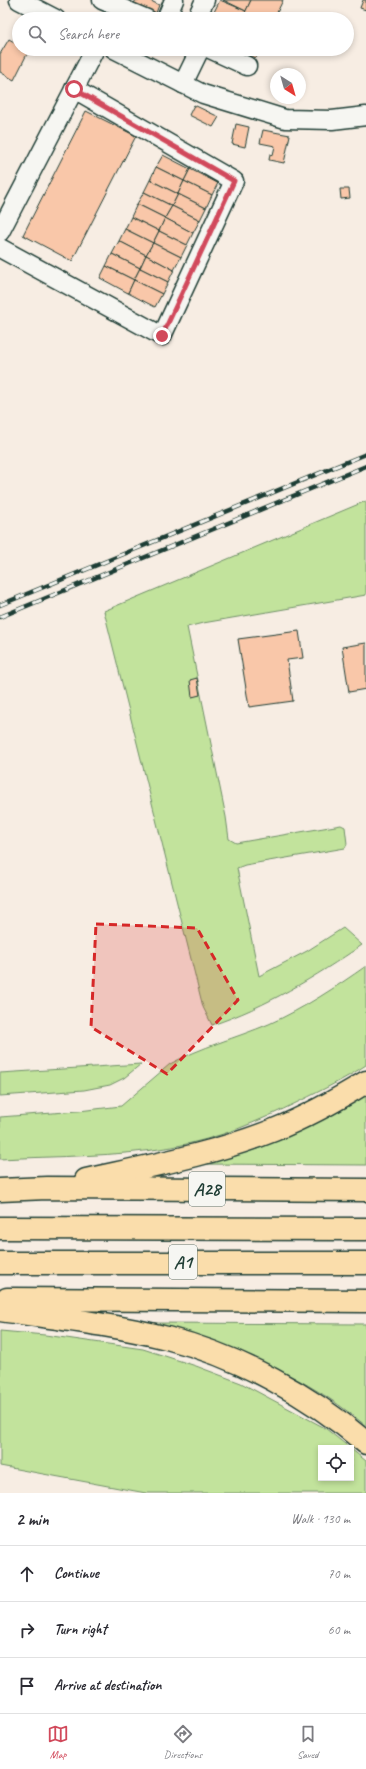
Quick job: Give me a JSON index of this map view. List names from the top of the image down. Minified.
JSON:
{"streets":{"highway":["A28","A1"]},"north":"bottom right","page":{"search":"Search here","heading":["2 min","Walk · 130 m"],"list":[["Continue","70 m"],["Turn right","60 m"],"Arrive at destination"],"nav":["Map","Directions","Saved"]}}
